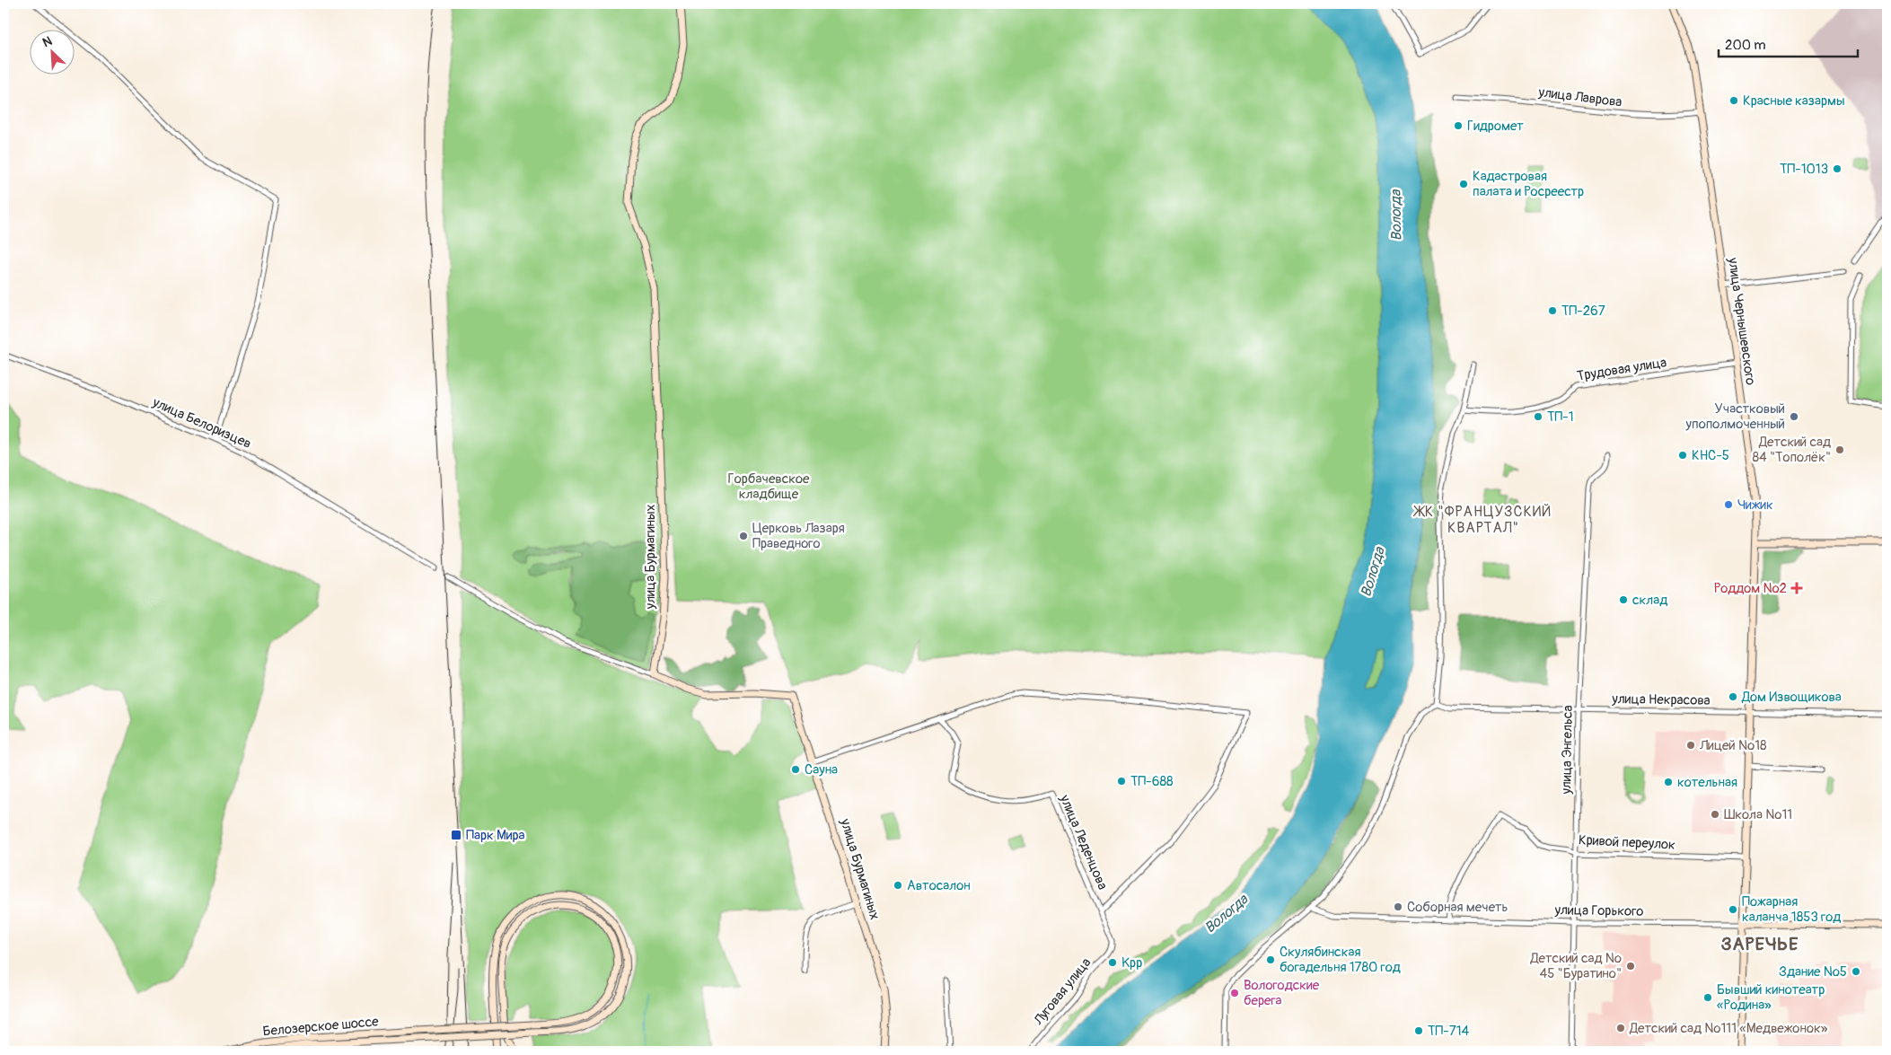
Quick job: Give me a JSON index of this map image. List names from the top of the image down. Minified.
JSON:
{"streets":{"main road":["улица Чернышевского","улица Бурмагиных","улица Горького","Белозерское шоссе"],"street":["улица Лаврова","Трудовая улица","улица Белоризцев","улица Некрасова","улица Энгельса","улица Леденцова","Кривой переулок","Луговая улица"]},"crossings":[["улица Лаврова","улица Чернышевского"],["улица Чернышевского","Трудовая улица"],["улица Чернышевского","улица Некрасова"],["улица Чернышевского","Кривой переулок"],["улица Чернышевского","улица Горького"],["улица Некрасова","улица Энгельса"],["улица Энгельса","Кривой переулок"],["улица Энгельса","улица Горького"],["улица Леденцова","Луговая улица"],["Кривой переулок","улица Горького"]],"districts":["ЖК \"ФРАНЦУЗСКИЙ КВАРТАЛ\"","ЗАРЕЧЬЕ"],"water":["Вологда"],"parks":["Горбачевское кладбище"],"places":{"other":["Красные казармы","Гидромет","ТП-1013","Кадастровая палата и Росреестр","ТП-267","ТП-1","Участковый упополмоченный","Детский сад 84 \"Тополёк\"","КНС-5","Чижик","Церковь Лазаря Праведного","склад","Дом Извощикова","Лицей №18","Сауна","ТП-688","котельная","Школа №11","Автосалон","Соборная мечеть","Пожарная каланча 1853 год","Скулябинская богадельня 1780 год","Kpp","Детский сад № 45 \"Буратино\"","Здание №5","Вологодские берега","Бывший кинотеатр «Родина»","Детский сад №111 «Медвежонок»","ТП-714"],"health":["Роддом №2"],"transit":["Парк Мира"]},"scale_bar":"200 m","north":"top left"}
